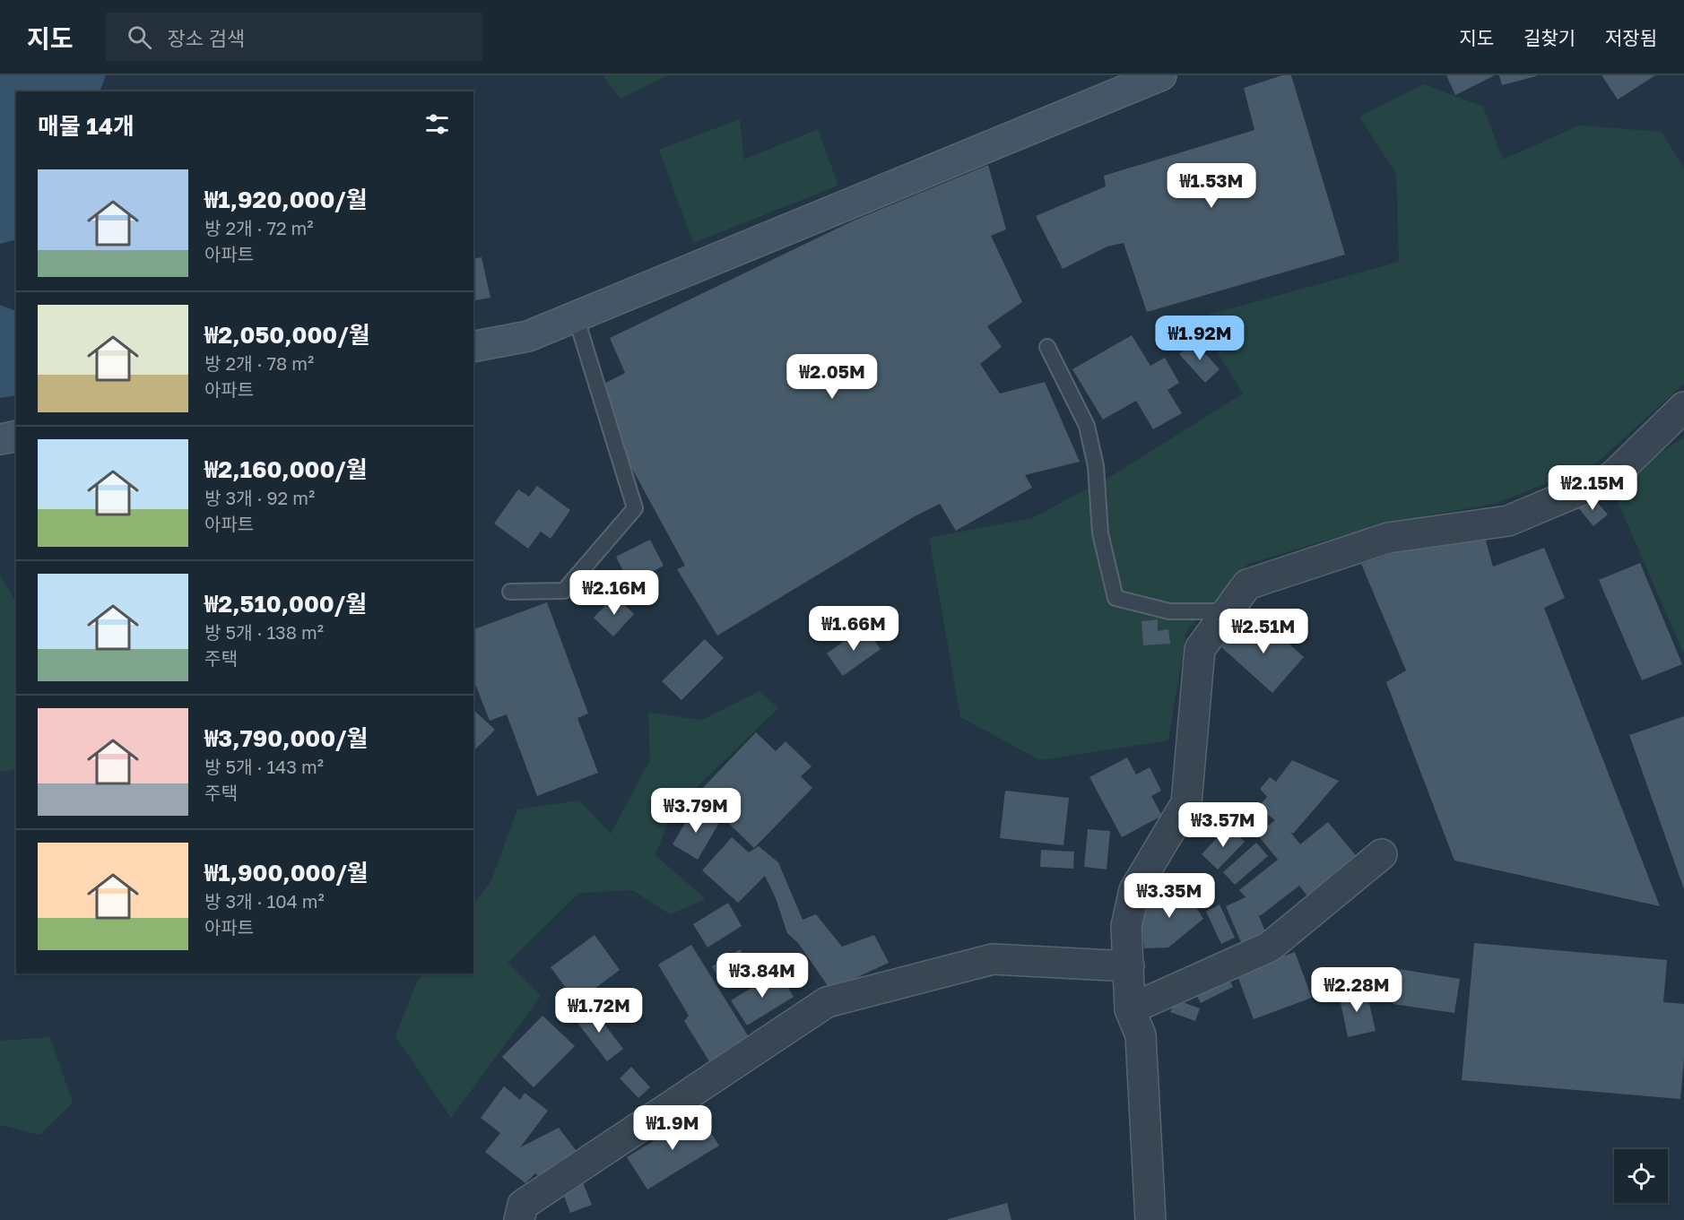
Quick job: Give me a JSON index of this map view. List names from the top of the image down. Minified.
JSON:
{"page":{"header":"지도","search":"장소 검색","nav":["지도","길찾기","저장됨"],"heading":"매물 14개","list":[{"name":"₩1,920,000/월","note":"방 2개 · 72 m² · 아파트"},{"name":"₩2,050,000/월","note":"방 2개 · 78 m² · 아파트"},{"name":"₩2,160,000/월","note":"방 3개 · 92 m² · 아파트"},{"name":"₩2,510,000/월","note":"방 5개 · 138 m² · 주택"},{"name":"₩3,790,000/월","note":"방 5개 · 143 m² · 주택"},{"name":"₩1,900,000/월","note":"방 3개 · 104 m² · 아파트"}],"price":["₩1.53M","₩1.92M","₩2.05M","₩2.15M","₩2.16M","₩1.66M","₩2.51M","₩3.79M","₩3.57M","₩3.35M","₩3.84M","₩2.28M","₩1.72M","₩1.9M"]}}
